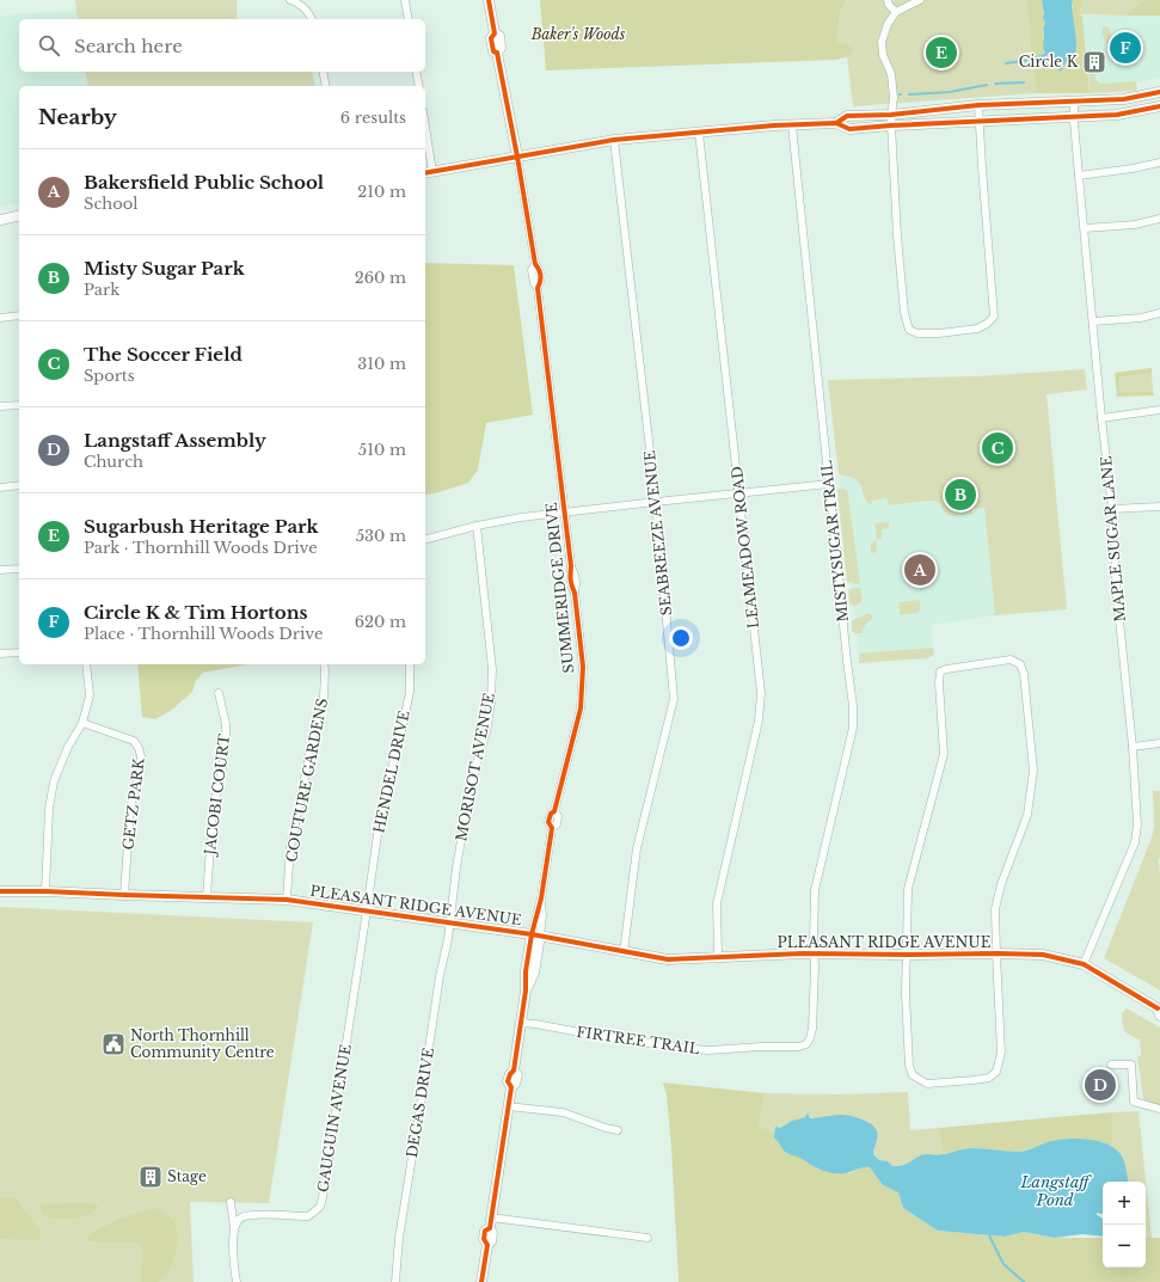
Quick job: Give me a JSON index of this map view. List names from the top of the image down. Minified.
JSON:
{"streets":{"street":["SEABREEZE AVENUE","MAPLE SUGAR LANE","MISTYSUGAR TRAIL","LEAMEADOW ROAD","SUMMERIDGE DRIVE","MORISOT AVENUE","HENDEL DRIVE","COUTURE GARDENS","JACOBI COURT","GETZ PARK","PLEASANT RIDGE AVENUE","FIRTREE TRAIL","DEGAS DRIVE","GAUGUIN AVENUE"]},"crossings":[["SEABREEZE AVENUE","PLEASANT RIDGE AVENUE"],["MAPLE SUGAR LANE","PLEASANT RIDGE AVENUE"],["MISTYSUGAR TRAIL","PLEASANT RIDGE AVENUE"],["MISTYSUGAR TRAIL","FIRTREE TRAIL"],["LEAMEADOW ROAD","PLEASANT RIDGE AVENUE"],["SUMMERIDGE DRIVE","PLEASANT RIDGE AVENUE"],["SUMMERIDGE DRIVE","FIRTREE TRAIL"],["MORISOT AVENUE","PLEASANT RIDGE AVENUE"],["MORISOT AVENUE","DEGAS DRIVE"],["HENDEL DRIVE","PLEASANT RIDGE AVENUE"],["HENDEL DRIVE","GAUGUIN AVENUE"],["COUTURE GARDENS","PLEASANT RIDGE AVENUE"],["JACOBI COURT","PLEASANT RIDGE AVENUE"],["GETZ PARK","PLEASANT RIDGE AVENUE"],["PLEASANT RIDGE AVENUE","FIRTREE TRAIL"],["PLEASANT RIDGE AVENUE","DEGAS DRIVE"],["PLEASANT RIDGE AVENUE","GAUGUIN AVENUE"]],"water":["Langstaff Pond"],"parks":["Baker's Woods"],"places":{"building":["Circle K","Stage"],"public building":["North Thornhill Community Centre"]},"page":{"search":"Search here","pins":["F","E","C","B","A","D"],"heading":["Nearby","6 results"],"list":[{"mark":"A","name":"Bakersfield Public School","note":"School","value":"210 m"},{"mark":"B","name":"Misty Sugar Park","note":"Park","value":"260 m"},{"mark":"C","name":"The Soccer Field","note":"Sports","value":"310 m"},{"mark":"D","name":"Langstaff Assembly","note":"Church","value":"510 m"},{"mark":"E","name":"Sugarbush Heritage Park","note":"Park · Thornhill Woods Drive","value":"530 m"},{"mark":"F","name":"Circle K & Tim Hortons","note":"Place · Thornhill Woods Drive","value":"620 m"}],"map_buttons":["+","−"]}}
